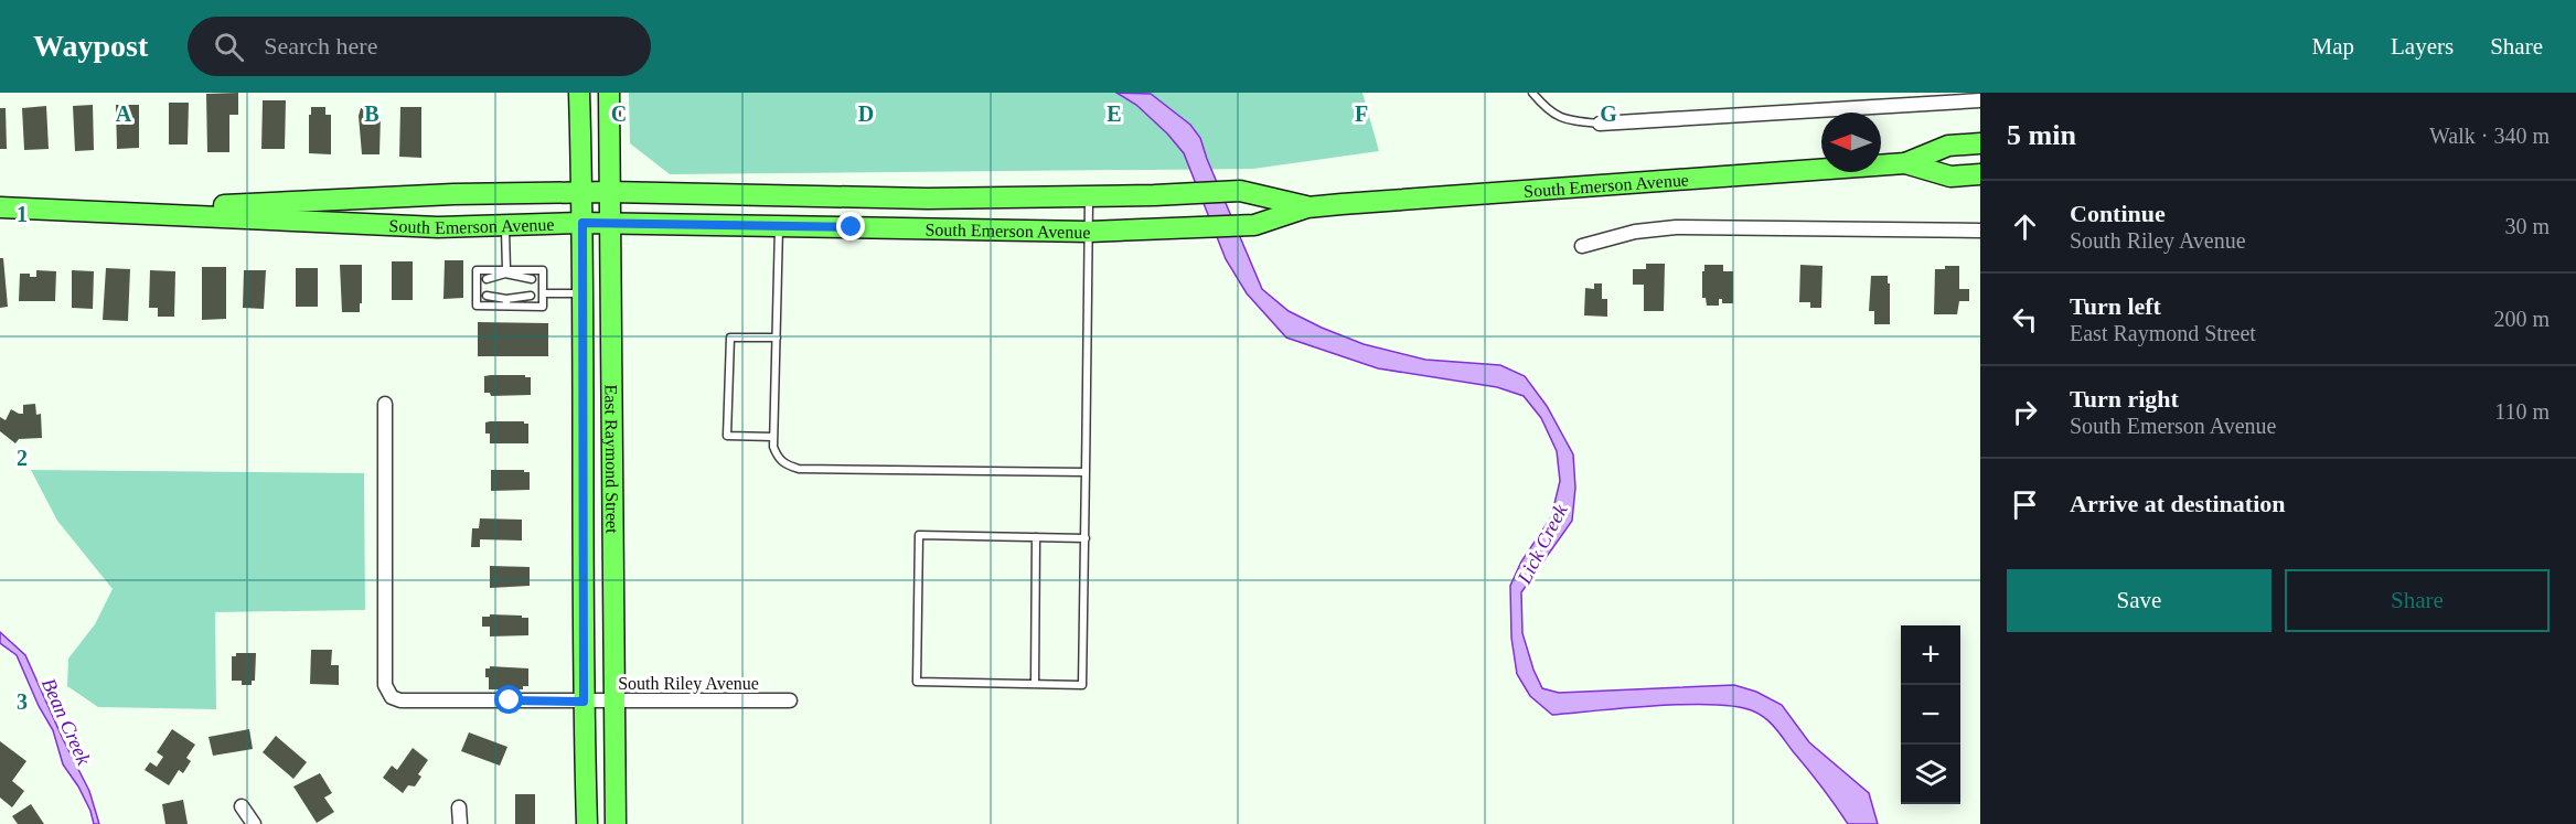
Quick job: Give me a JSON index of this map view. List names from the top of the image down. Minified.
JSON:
{"streets":{"main road":["South Emerson Avenue","East Raymond Street"],"street":["South Riley Avenue"]},"crossings":[["South Emerson Avenue","East Raymond Street"],["East Raymond Street","South Riley Avenue"]],"water":["Lick Creek","Bean Creek"],"north":"left","page":{"header":"Waypost","search":"Search here","nav":["Map","Layers","Share"],"heading":["5 min","Walk · 340 m"],"list":[["Continue","South Riley Avenue","30 m"],["Turn left","East Raymond Street","200 m"],["Turn right","South Emerson Avenue","110 m"],"Arrive at destination"],"buttons":["Save","Share"],"map_buttons":["+","−"]},"grid":{"columns":["A","B","C","D","E","F","G"],"rows":["1","2","3"]}}
